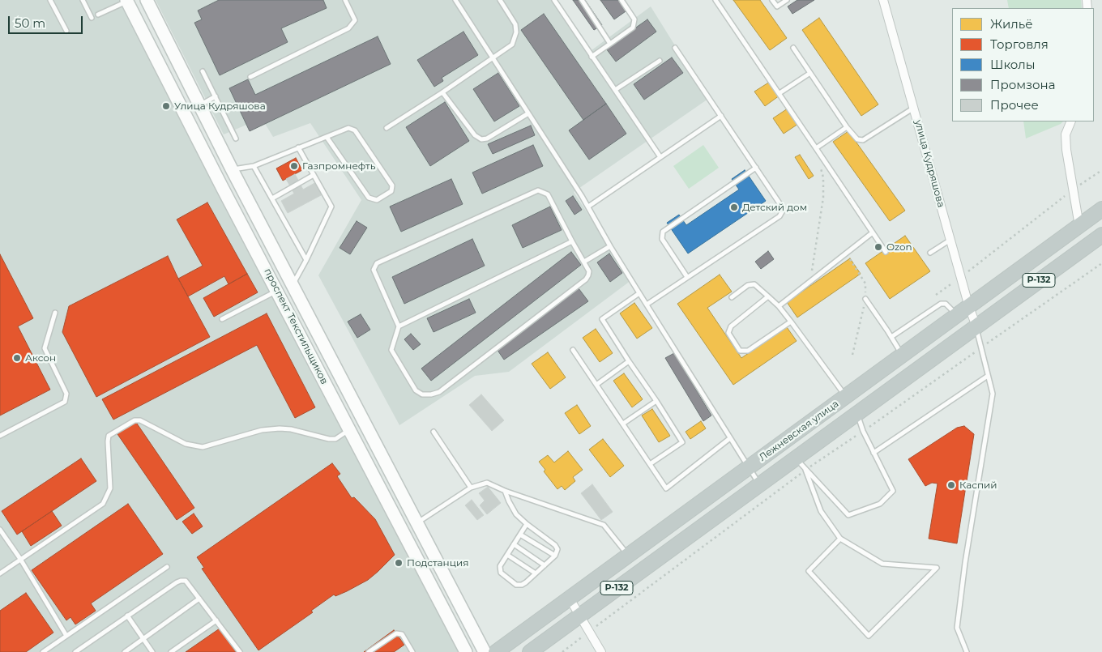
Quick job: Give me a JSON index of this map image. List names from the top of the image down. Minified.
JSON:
{"streets":{"highway":["Р-132","Лежневская улица"],"main road":["проспект Текстильщиков"],"street":["улица Кудряшова"]},"crossings":[["улица Кудряшова","Лежневская улица"]],"places":["Улица Кудряшова","Газпромнефть","Детский дом","Ozon","Аксон","Каспий","Подстанция"],"legend":["Жильё","Торговля","Школы","Промзона","Прочее"],"scale_bar":"50 m"}
